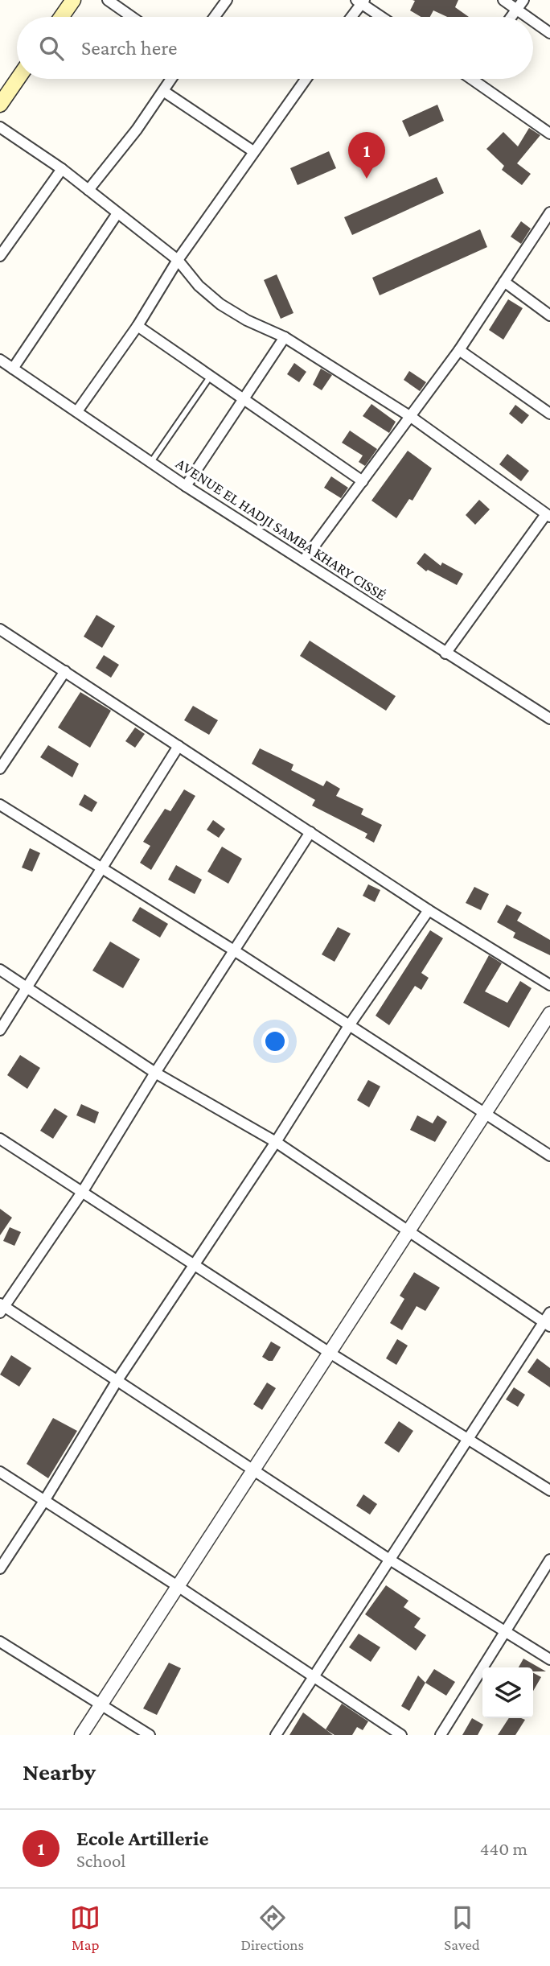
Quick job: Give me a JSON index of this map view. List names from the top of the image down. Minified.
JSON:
{"streets":{"street":["AVENUE EL HADJI SAMBA KHARY CISSÉ"]},"page":{"search":"Search here","pins":"1","heading":"Nearby","list":[{"mark":"1","name":"Ecole Artillerie","note":"School","value":"440 m"}],"nav":["Map","Directions","Saved"]}}
